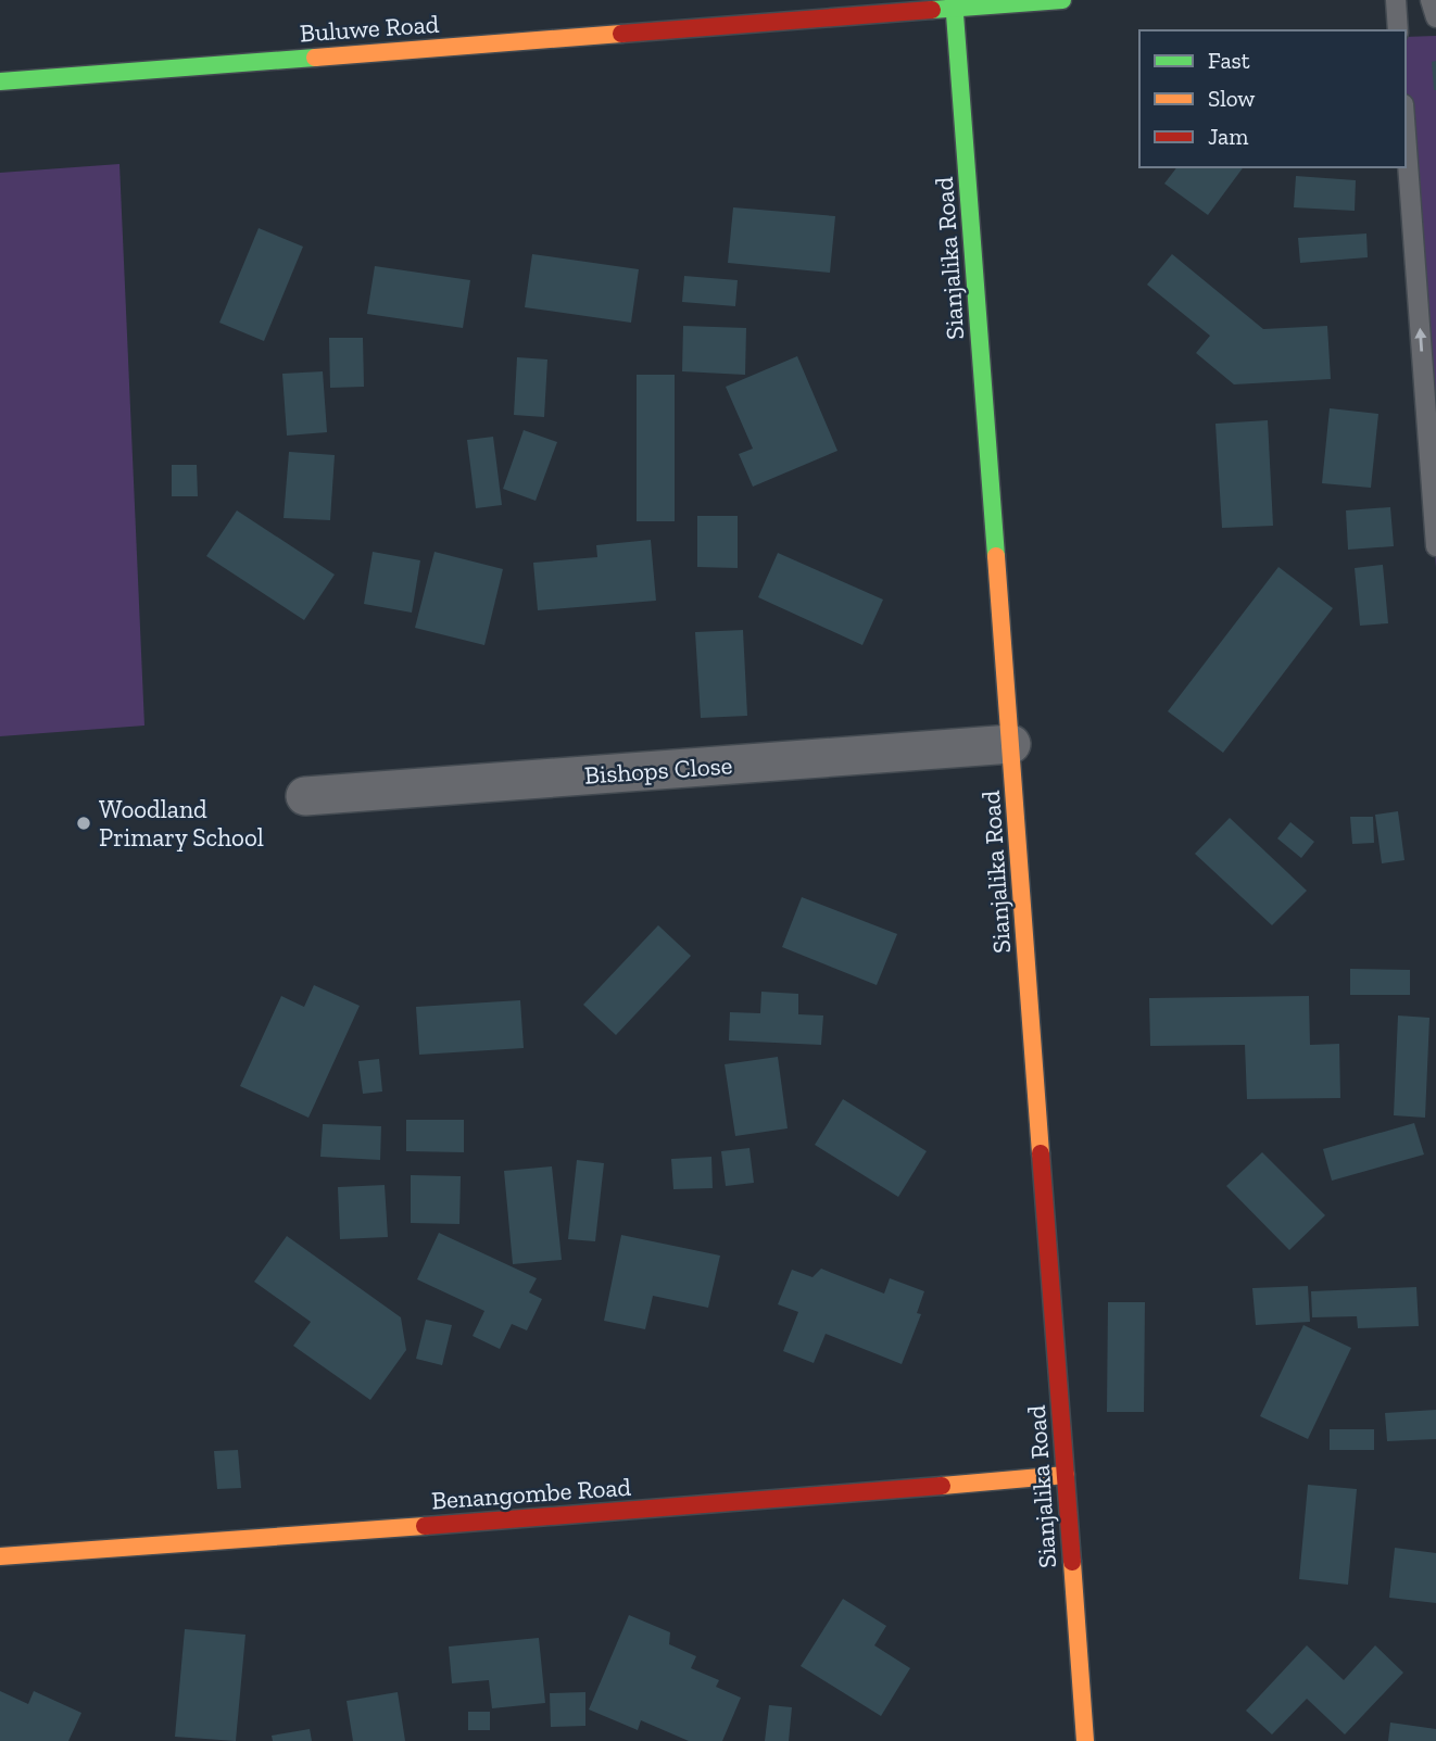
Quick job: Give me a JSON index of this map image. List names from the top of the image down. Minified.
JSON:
{"streets":{"street":["Buluwe Road","Sianjalika Road","Bishops Close","Benangombe Road"]},"crossings":[["Buluwe Road","Sianjalika Road"],["Sianjalika Road","Bishops Close"],["Sianjalika Road","Benangombe Road"]],"places":["Woodland Primary School"],"legend":["Fast","Slow","Jam"]}
